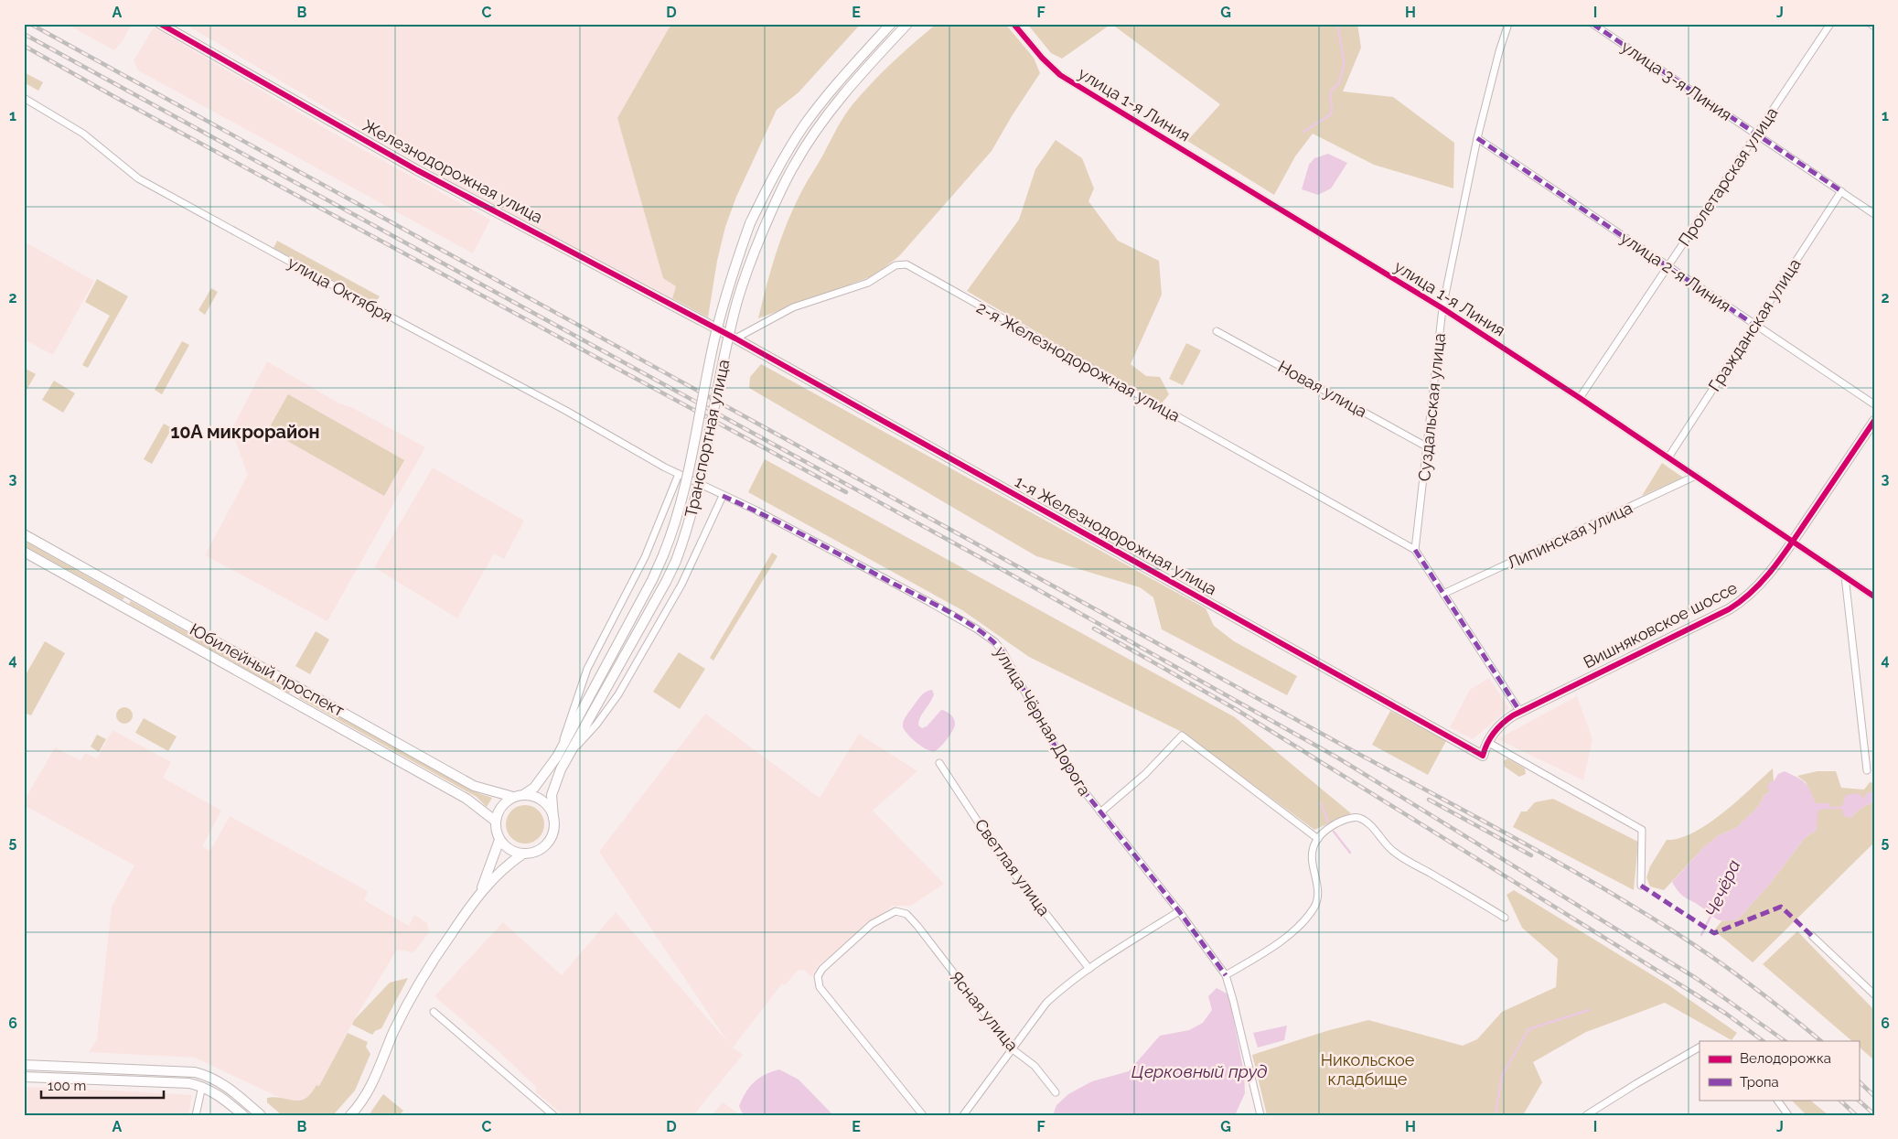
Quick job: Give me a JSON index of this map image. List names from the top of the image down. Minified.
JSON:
{"streets":{"street":["улица 3-я Линия","улица 1-я Линия","Железнодорожная улица","Пролетарская улица","улица 2-я Линия","улица Октября","Гражданская улица","2-я Железнодорожная улица","Новая улица","Суздальская улица","Транспортная улица","1-я Железнодорожная улица","Липинская улица","Вишняковское шоссе","Юбилейный проспект","улица Чёрная Дорога","Светлая улица","Ясная улица"]},"crossings":[["улица 3-я Линия","Пролетарская улица"],["улица 3-я Линия","Гражданская улица"],["улица 1-я Линия","Пролетарская улица"],["улица 1-я Линия","Гражданская улица"],["улица 1-я Линия","Суздальская улица"],["улица 1-я Линия","Липинская улица"],["улица 1-я Линия","Вишняковское шоссе"],["Железнодорожная улица","2-я Железнодорожная улица"],["Железнодорожная улица","1-я Железнодорожная улица"],["Пролетарская улица","улица 2-я Линия"],["улица 2-я Линия","Гражданская улица"],["улица 2-я Линия","Суздальская улица"],["улица Октября","улица Чёрная Дорога"],["2-я Железнодорожная улица","Суздальская улица"],["2-я Железнодорожная улица","1-я Железнодорожная улица"],["Новая улица","Суздальская улица"],["Транспортная улица","Юбилейный проспект"],["1-я Железнодорожная улица","Вишняковское шоссе"]],"districts":["10А микрорайон"],"water":["Чечёра","Церковный пруд"],"parks":["Никольское кладбище"],"legend":["Велодорожка","Тропа"],"scale_bar":"100 m","grid":{"columns":["A","B","C","D","E","F","G","H","I","J"],"rows":["1","2","3","4","5","6"]}}
